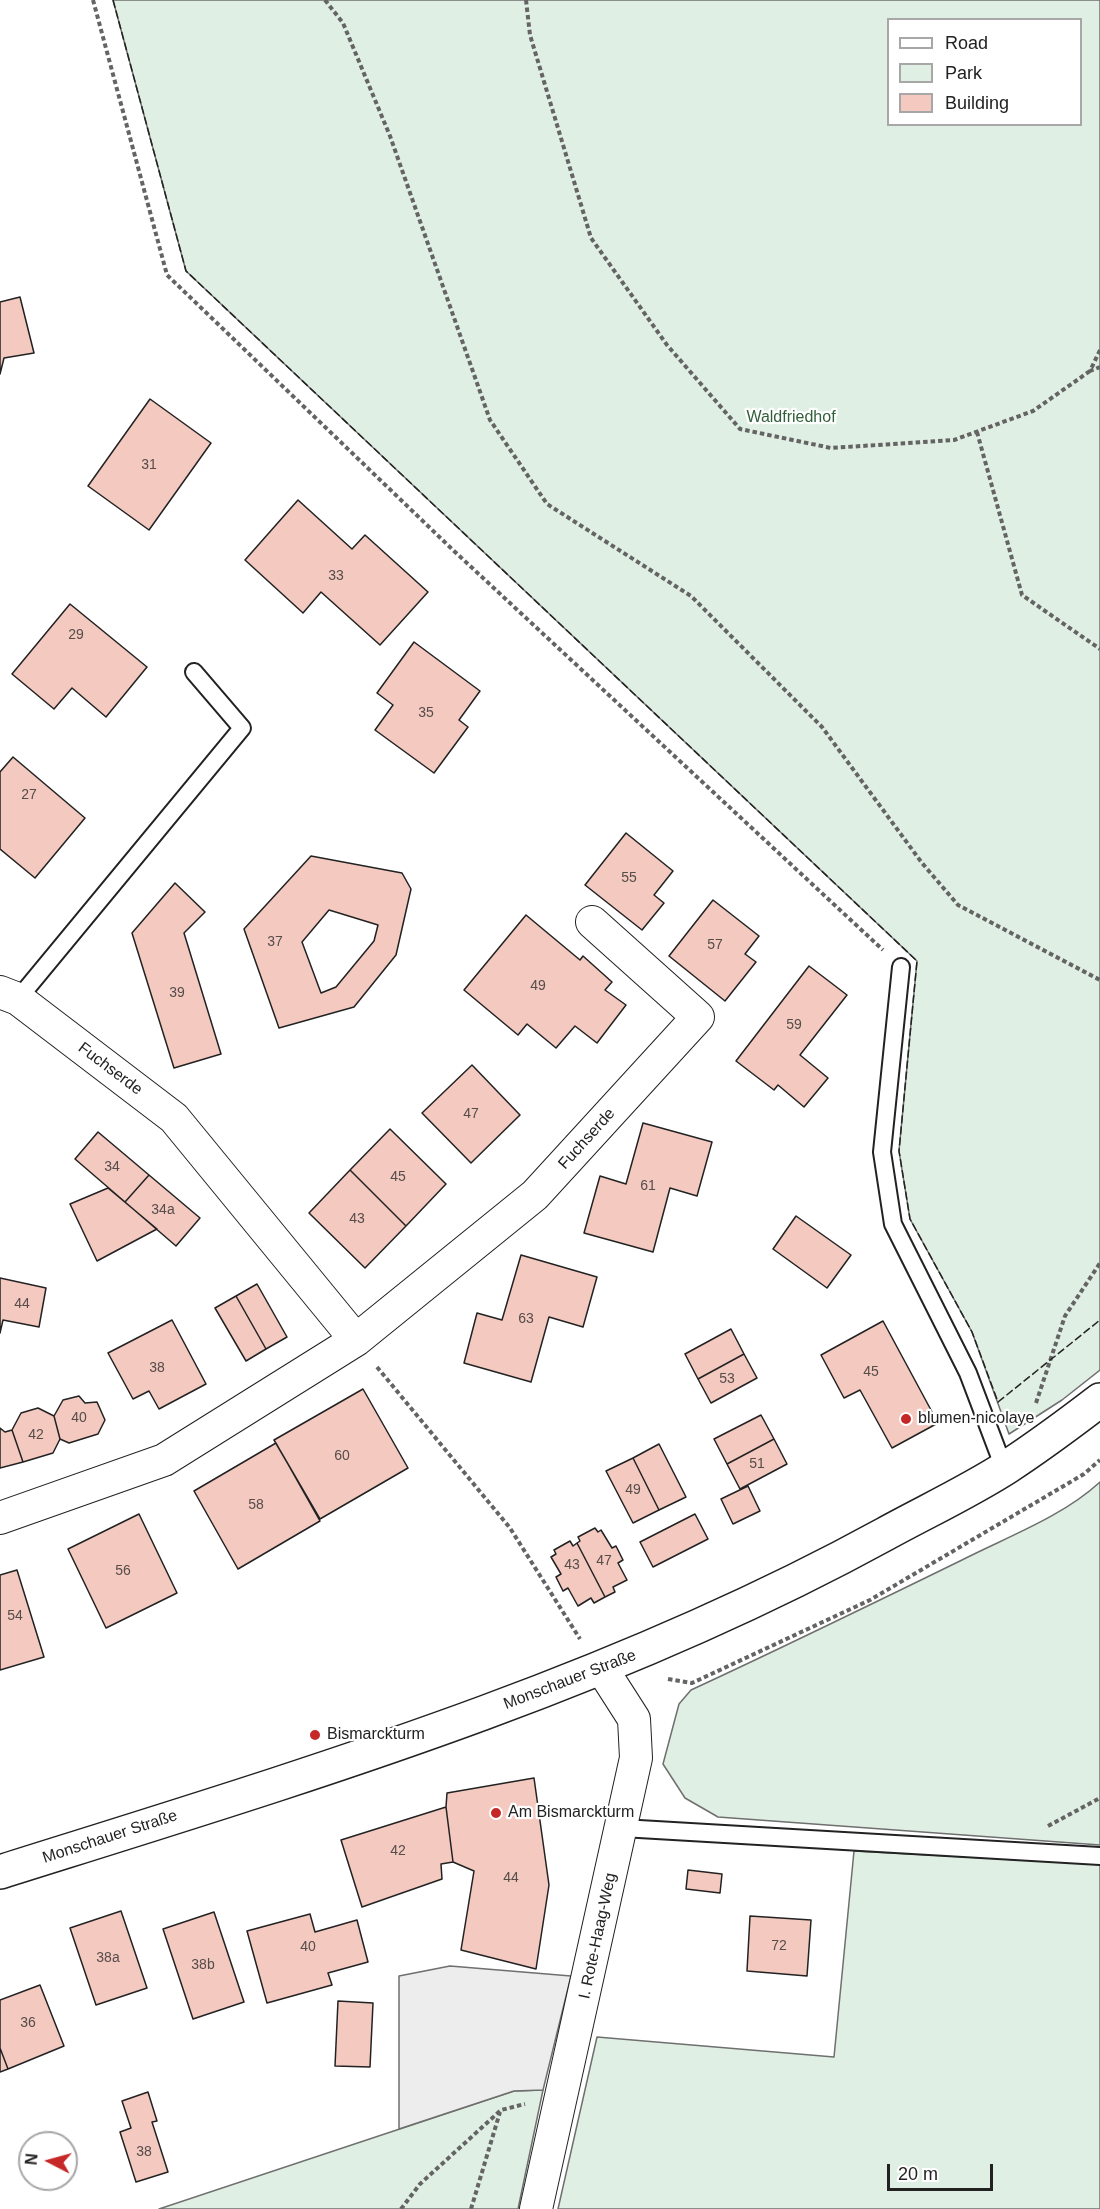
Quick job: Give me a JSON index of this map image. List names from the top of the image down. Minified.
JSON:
{"streets":{"main road":["Monschauer Straße"],"street":["Fuchserde","I. Rote-Haag-Weg"]},"crossings":[["Monschauer Straße","I. Rote-Haag-Weg"]],"parks":["Waldfriedhof"],"places":["blumen-nicolaye","Bismarckturm","Am Bismarckturm"],"house_numbers":["31","33","29","35","27","55","37","57","49","39","59","47","34","45","61","34a","43","44","63","38","45","53","40","42","60","51","49","58","47","43","56","54","42","44","72","40","38a","38b","36","38"],"legend":["Road","Park","Building"],"scale_bar":"20 m","north":"left"}
